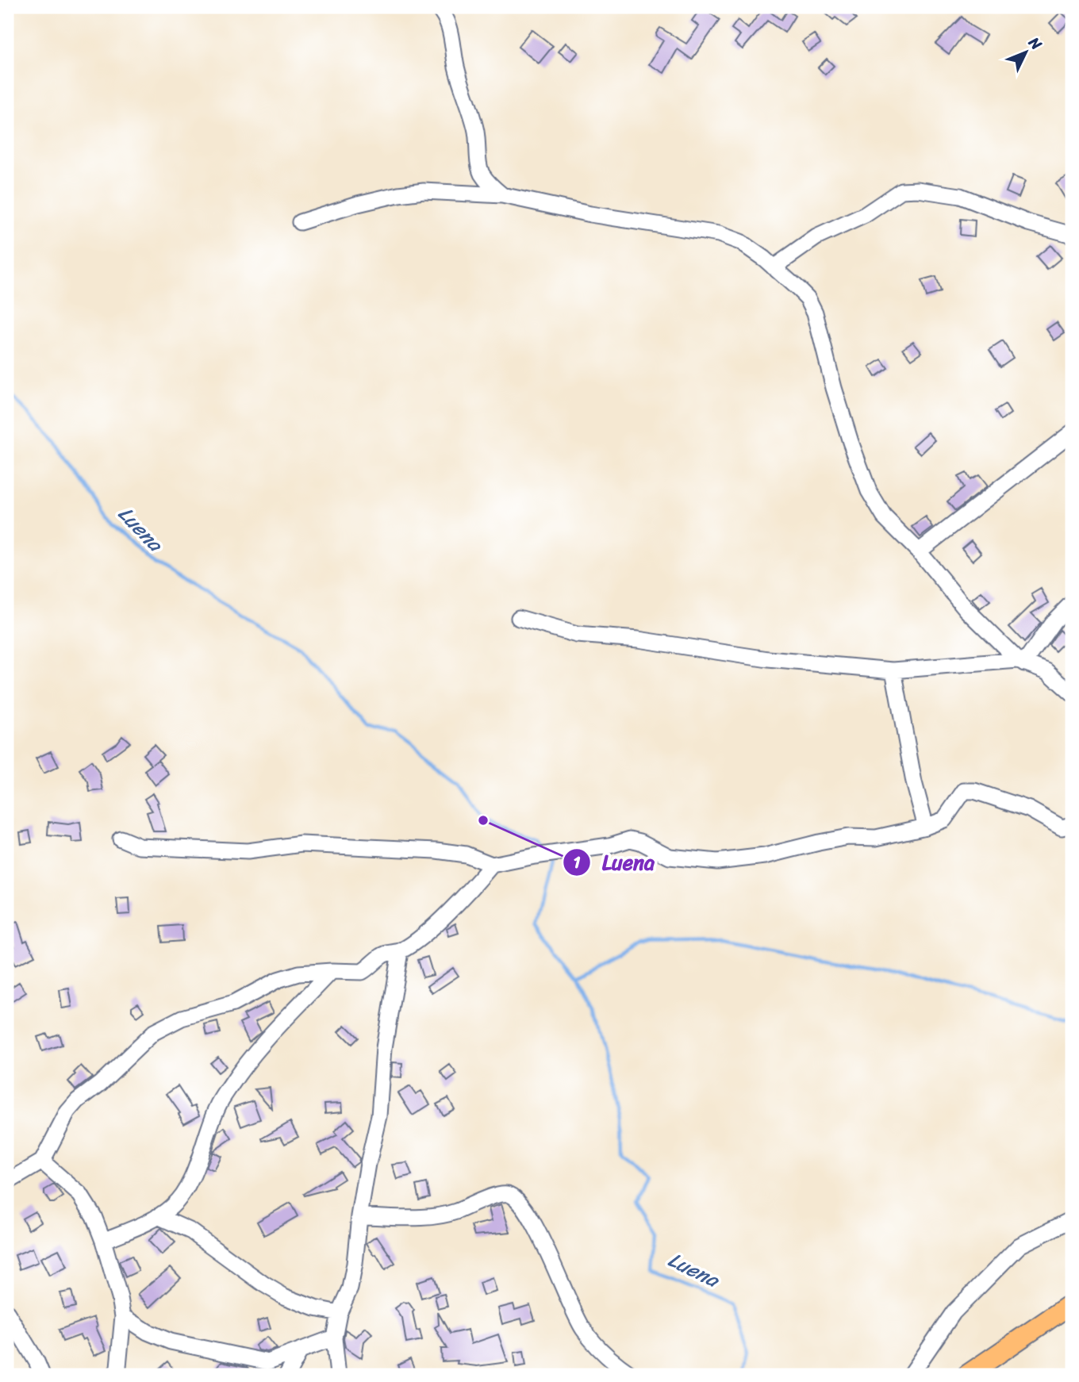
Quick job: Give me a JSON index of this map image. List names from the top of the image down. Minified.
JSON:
{"water":["Luena"],"places":["Luena"],"north":"top right"}
